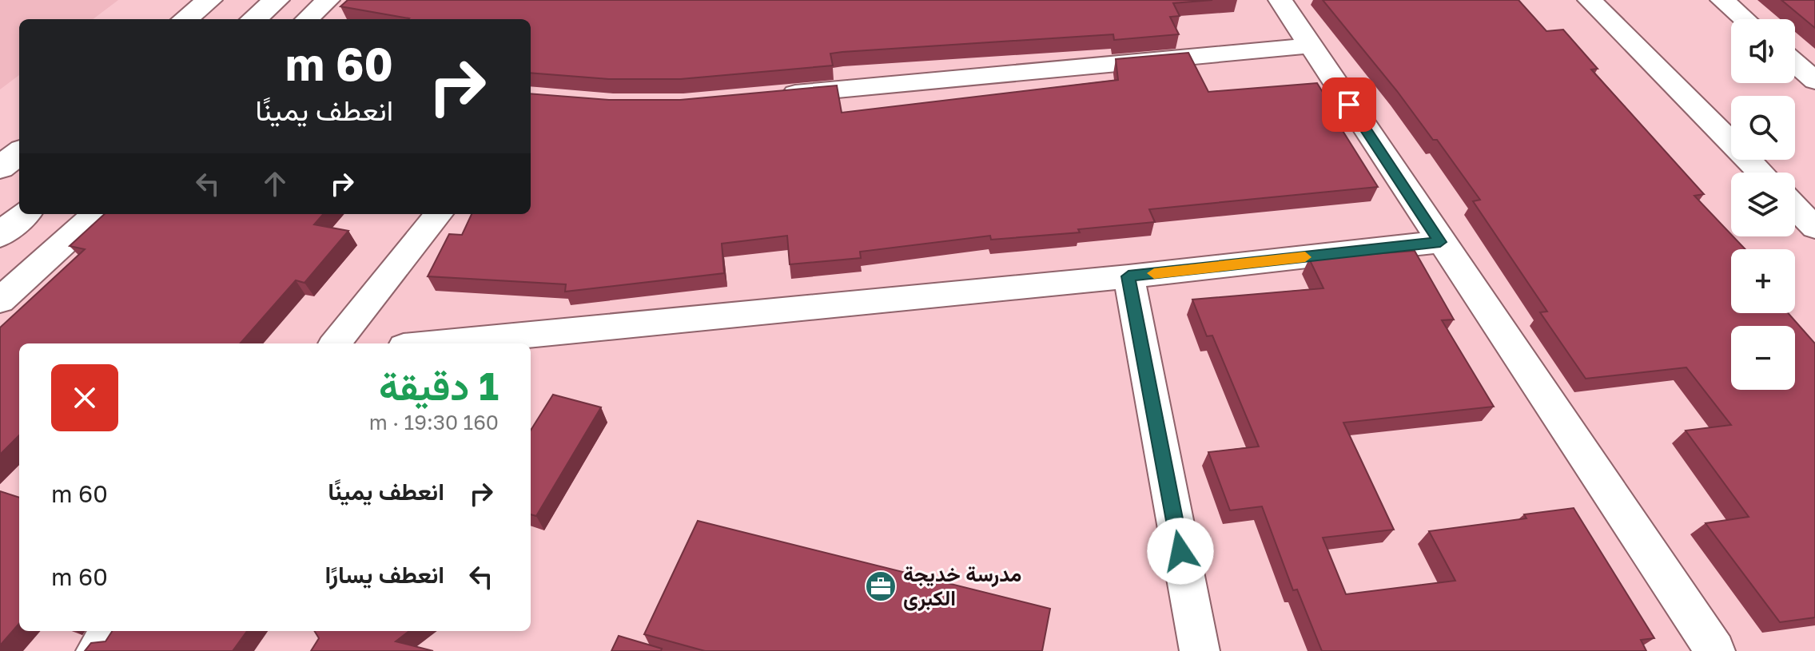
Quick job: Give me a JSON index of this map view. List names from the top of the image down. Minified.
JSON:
{"places":{"office":["مدرسة خديجة الكبرى"]},"page":{"map_buttons":["+","−"],"turn":["60 m","انعطف يمينًا"],"heading":["1 دقيقة","160 m · 19:30"],"list":[{"name":"انعطف يمينًا","value":"60 m"},{"name":"انعطف يسارًا","value":"60 m"}]}}
